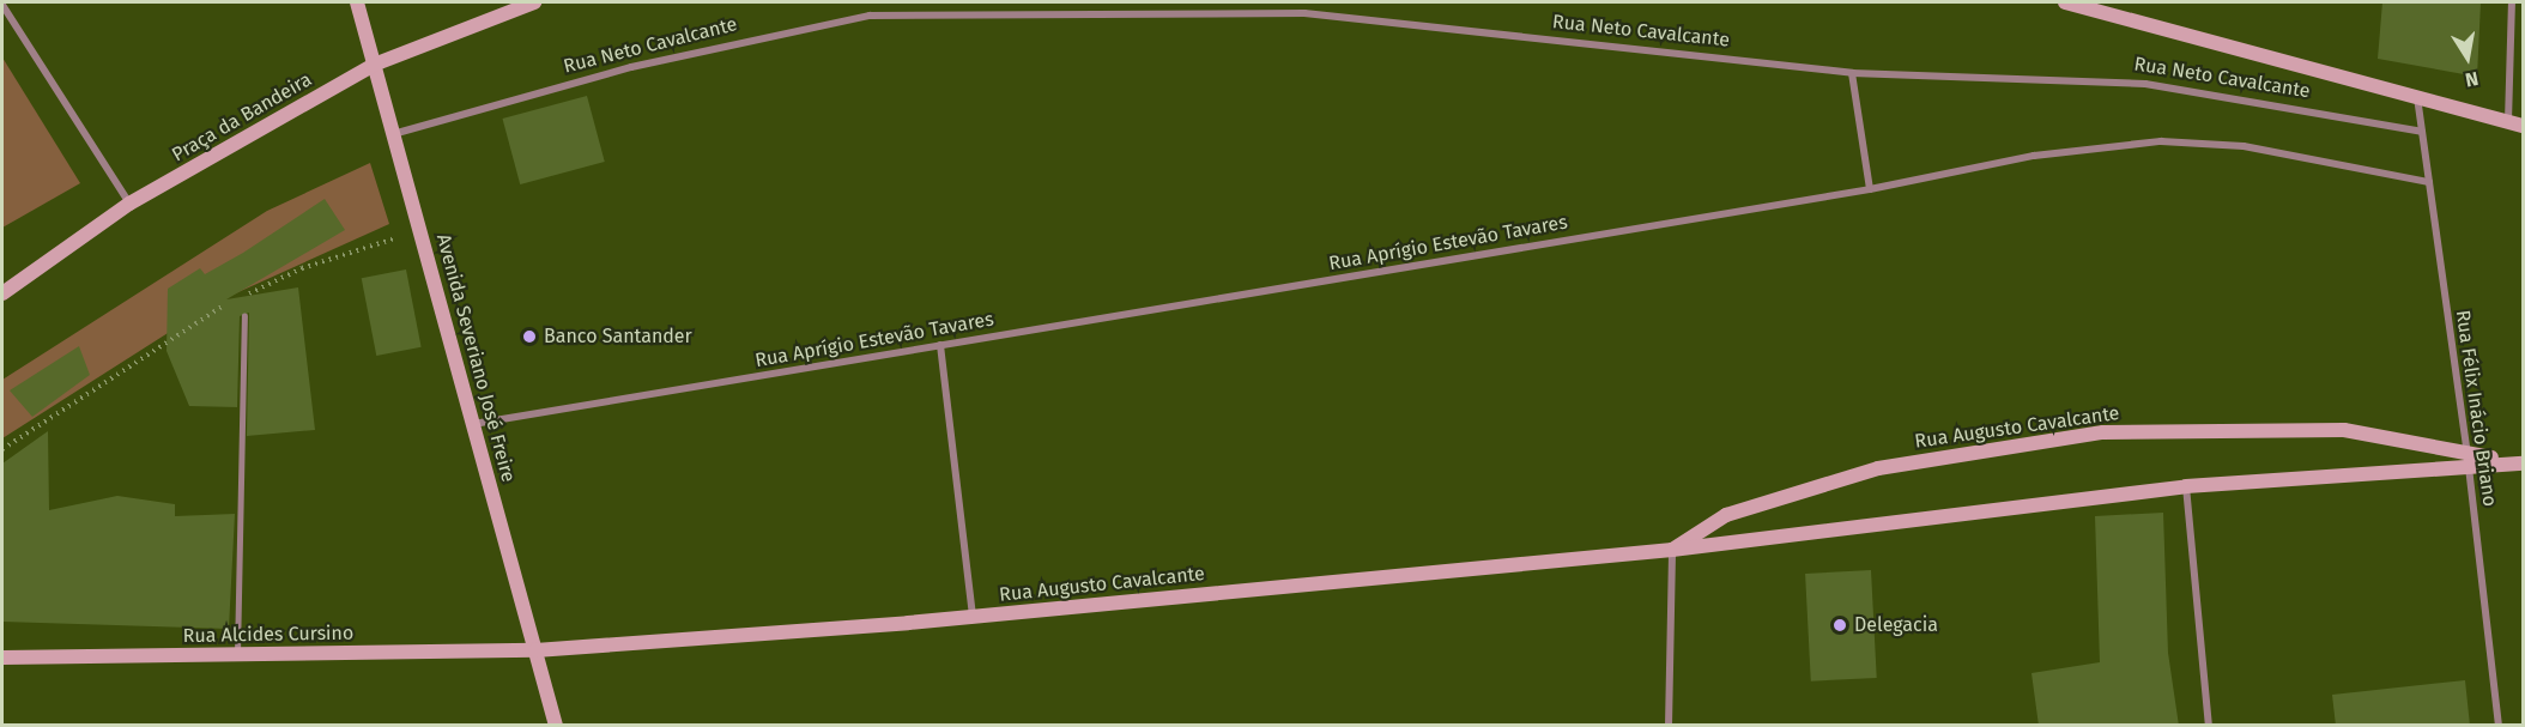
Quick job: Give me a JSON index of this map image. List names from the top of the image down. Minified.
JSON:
{"streets":{"street":["Rua Neto Cavalcante","Praça da Bandeira","Rua Aprígio Estevão Tavares","Avenida Severiano José Freire","Rua Félix Inácio Briano","Rua Augusto Cavalcante","Rua Alcides Cursino"]},"crossings":[["Rua Neto Cavalcante","Avenida Severiano José Freire"],["Rua Neto Cavalcante","Rua Félix Inácio Briano"],["Praça da Bandeira","Avenida Severiano José Freire"],["Rua Aprígio Estevão Tavares","Avenida Severiano José Freire"],["Rua Aprígio Estevão Tavares","Rua Félix Inácio Briano"],["Avenida Severiano José Freire","Rua Augusto Cavalcante"],["Avenida Severiano José Freire","Rua Alcides Cursino"],["Rua Félix Inácio Briano","Rua Augusto Cavalcante"],["Rua Augusto Cavalcante","Rua Alcides Cursino"]],"places":["Banco Santander","Delegacia"],"north":"bottom"}
